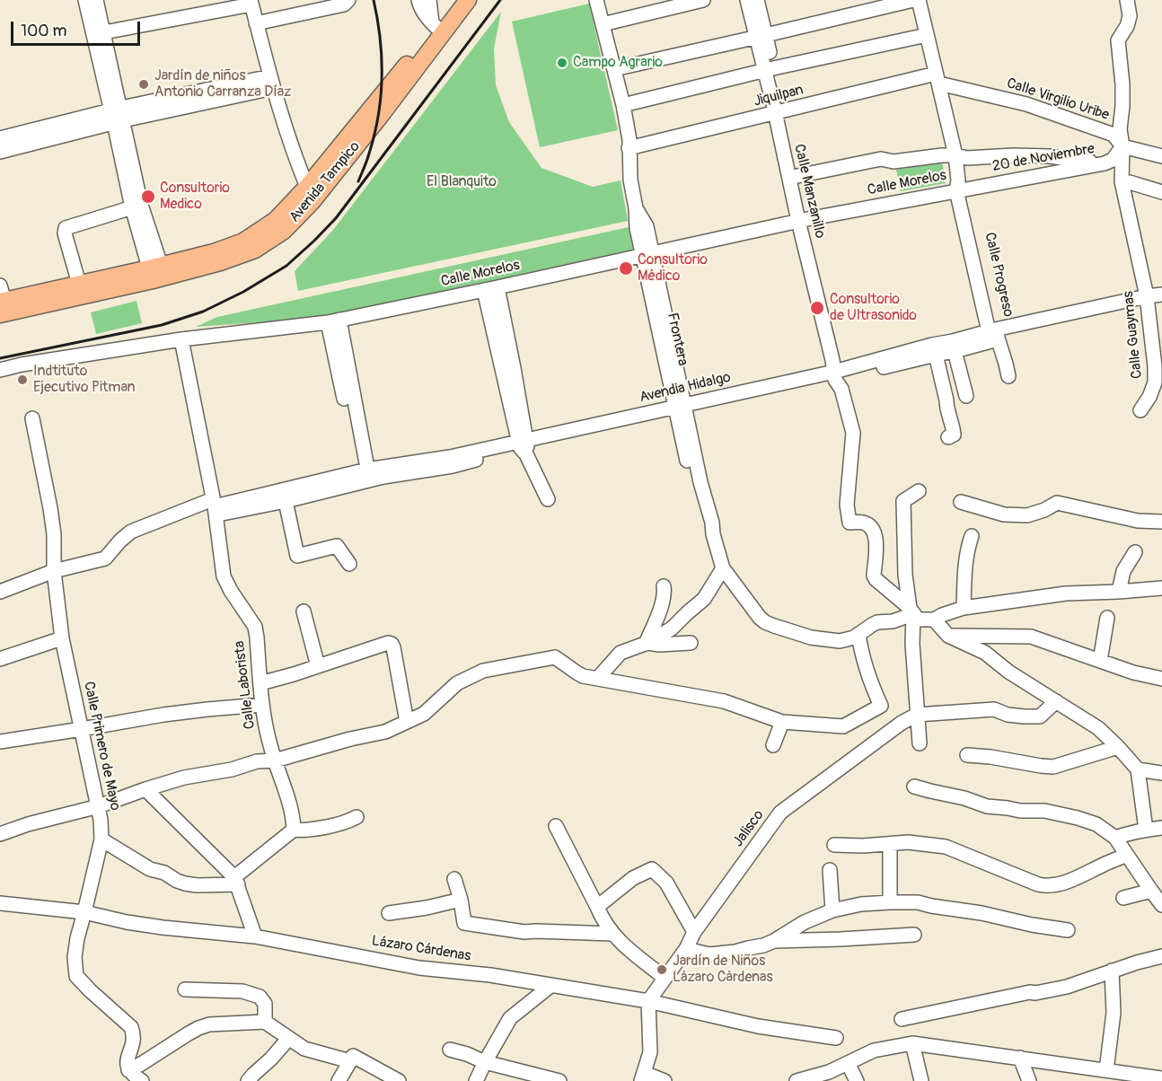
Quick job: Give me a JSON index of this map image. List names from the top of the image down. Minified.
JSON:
{"streets":{"main road":["Avenida Tampico"],"street":["Jiquilpan","Calle Virgilio Uribe","20 de Noviembre","Calle Morelos","Calle Manzanillo","Calle Progreso","Calle Guaymas","Frontera","Avendia Hidalgo","Calle Laborista","Calle Primero de Mayo","Jalisco","Lázaro Cárdenas"]},"crossings":[["Jiquilpan","Calle Virgilio Uribe"],["Jiquilpan","Calle Manzanillo"],["Jiquilpan","Calle Progreso"],["Jiquilpan","Frontera"],["Calle Virgilio Uribe","20 de Noviembre"],["Calle Virgilio Uribe","Calle Progreso"],["Calle Virgilio Uribe","Calle Guaymas"],["20 de Noviembre","Calle Morelos"],["20 de Noviembre","Calle Progreso"],["20 de Noviembre","Calle Guaymas"],["Calle Morelos","Calle Manzanillo"],["Calle Morelos","Calle Progreso"],["Calle Morelos","Frontera"],["Calle Morelos","Calle Laborista"],["Calle Manzanillo","Frontera"],["Calle Manzanillo","Avendia Hidalgo"],["Calle Progreso","Avendia Hidalgo"],["Calle Guaymas","Avendia Hidalgo"],["Frontera","Avendia Hidalgo"],["Avendia Hidalgo","Calle Laborista"],["Calle Primero de Mayo","Lázaro Cárdenas"],["Jalisco","Lázaro Cárdenas"]],"parks":["El Blanquito"],"places":["Campo Agrario","Jardín de niños Antonio Carranza Díaz","Consultorio Medico","Consultorio Médico","Consultorio de Ultrasonido","Indtituto Ejecutivo Pitman","Jardín de Niños Lázaro Cárdenas"],"scale_bar":"100 m"}
